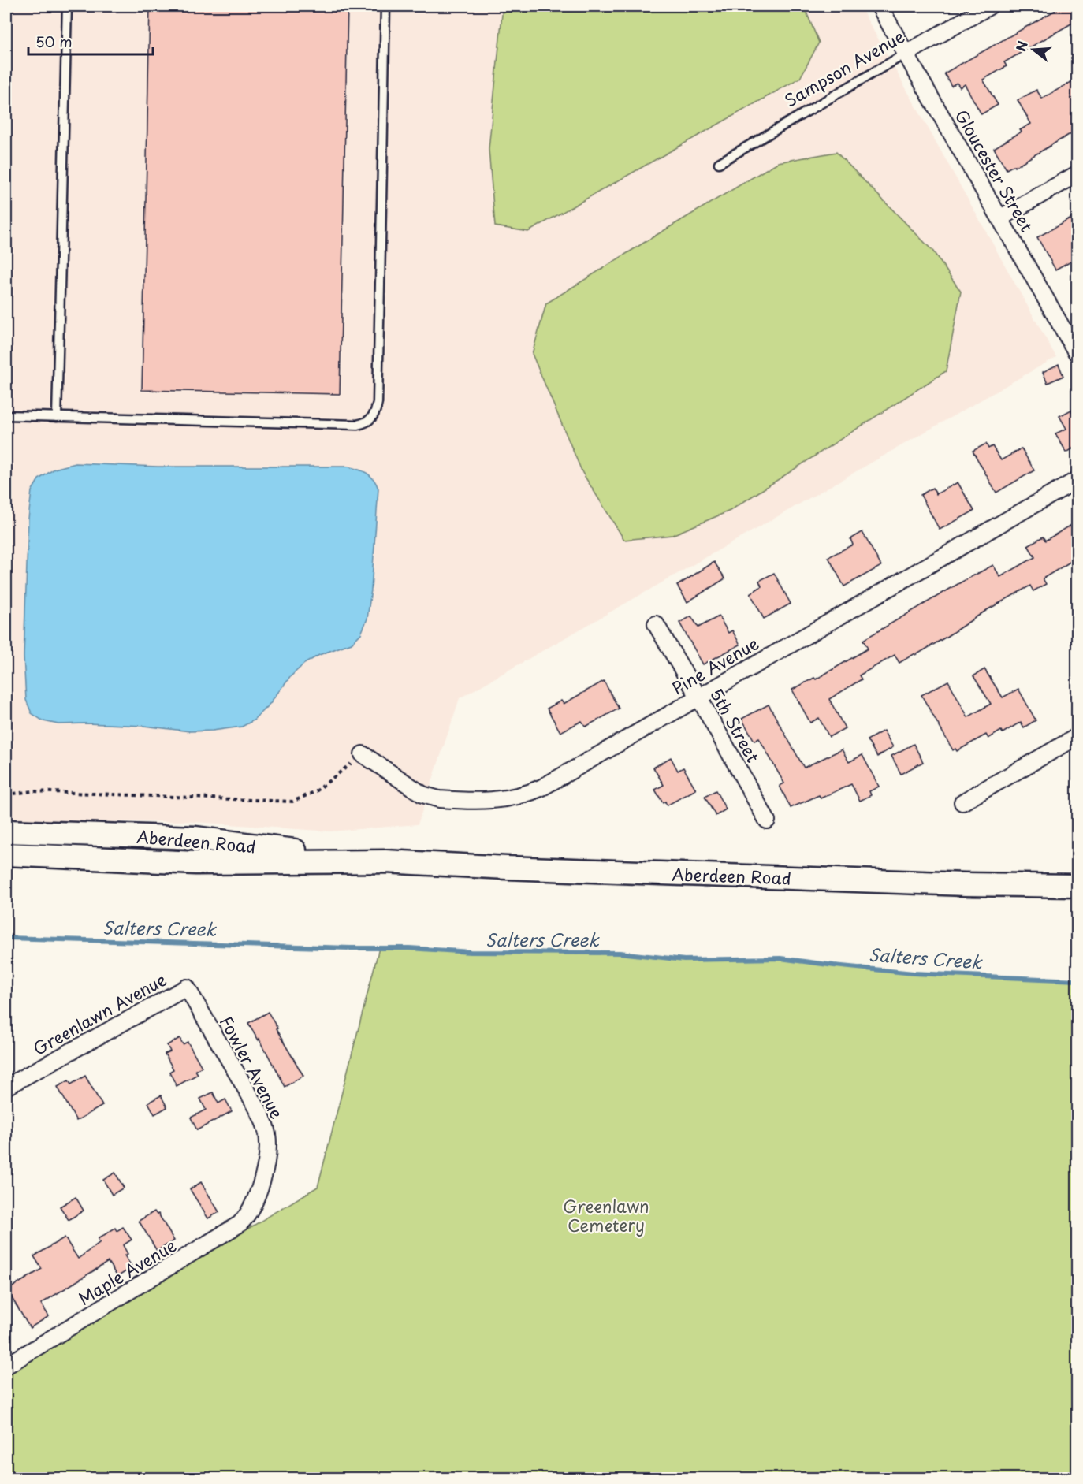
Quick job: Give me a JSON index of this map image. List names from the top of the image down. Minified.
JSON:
{"streets":{"main road":["Aberdeen Road"],"street":["Sampson Avenue","Gloucester Street","Pine Avenue","5th Street","Greenlawn Avenue","Fowler Avenue","Maple Avenue"]},"crossings":[["Sampson Avenue","Gloucester Street"],["Pine Avenue","5th Street"],["Greenlawn Avenue","Fowler Avenue"],["Fowler Avenue","Maple Avenue"]],"water":["Salters Creek"],"parks":["Greenlawn Cemetery"],"scale_bar":"50 m","north":"left"}
